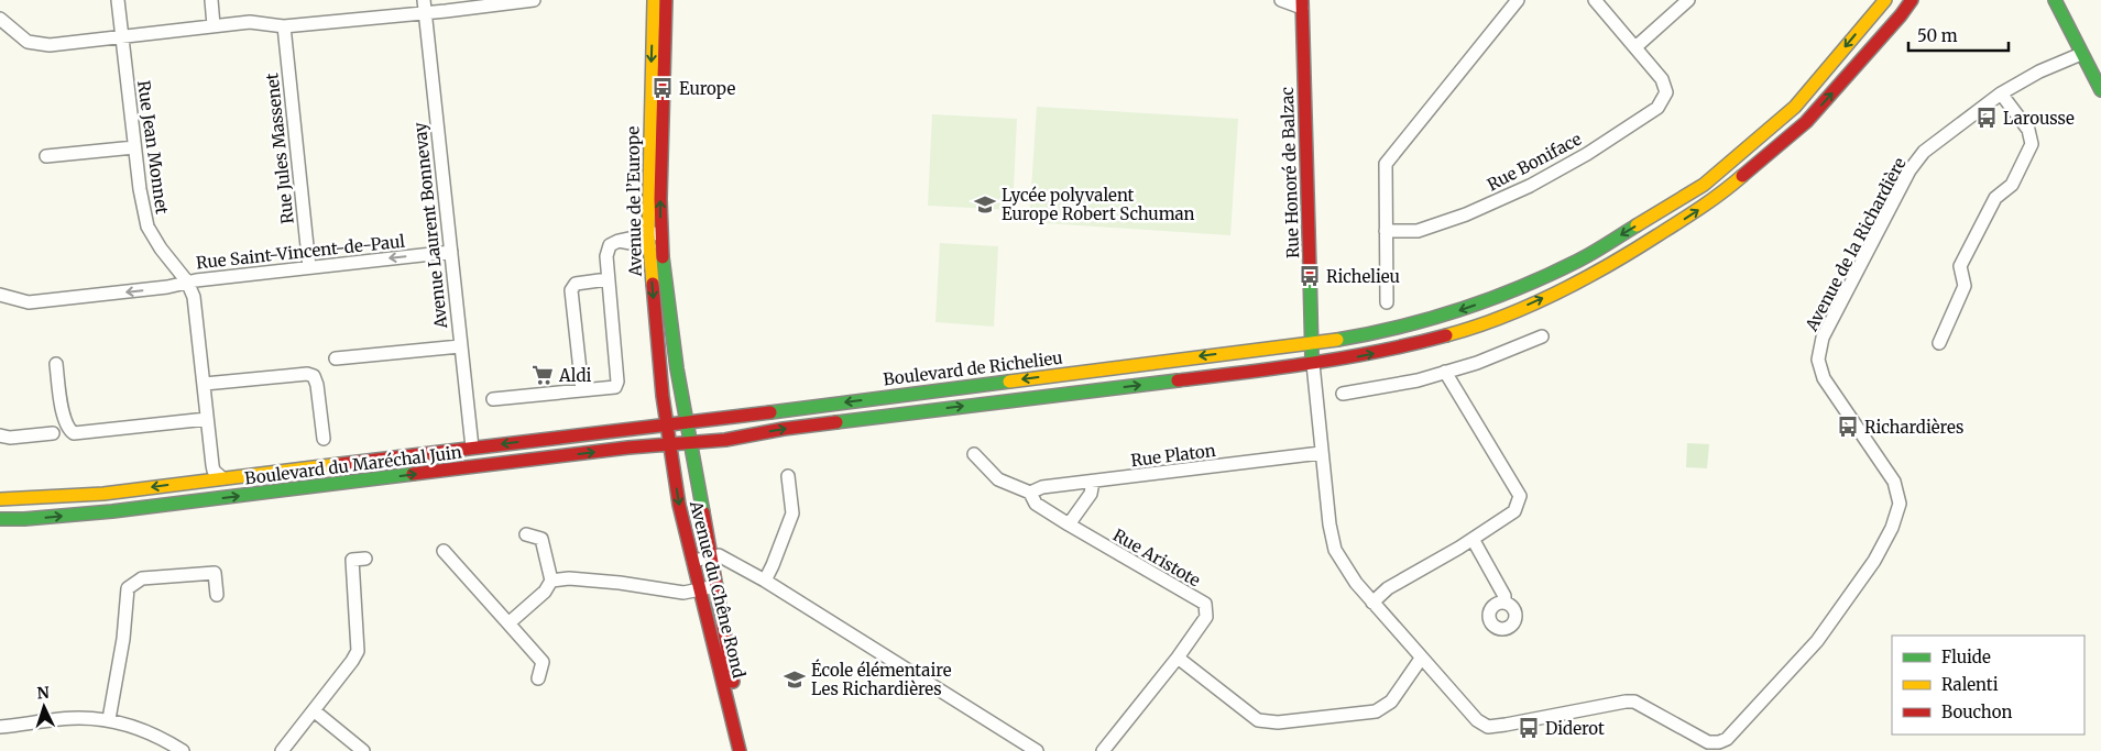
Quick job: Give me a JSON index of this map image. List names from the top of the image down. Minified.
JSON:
{"streets":{"main road":["Rue Honoré de Balzac","Avenue de l’Europe","Boulevard de Richelieu","Boulevard du Maréchal Juin","Avenue du Chêne Rond"],"street":["Rue Jean Monnet","Rue Jules Massenet","Rue Boniface","Avenue Laurent Bonnevay","Avenue de la Richardière","Rue Saint-Vincent-de-Paul","Rue Platon","Rue Aristote"]},"crossings":[["Rue Jean Monnet","Rue Saint-Vincent-de-Paul"],["Rue Jean Monnet","Boulevard du Maréchal Juin"],["Rue Jules Massenet","Rue Saint-Vincent-de-Paul"],["Rue Honoré de Balzac","Boulevard de Richelieu"],["Avenue de l’Europe","Boulevard de Richelieu"],["Avenue de l’Europe","Boulevard du Maréchal Juin"],["Avenue de l’Europe","Avenue du Chêne Rond"],["Avenue Laurent Bonnevay","Rue Saint-Vincent-de-Paul"],["Avenue Laurent Bonnevay","Boulevard du Maréchal Juin"],["Avenue de la Richardière","Rue Platon"],["Avenue de la Richardière","Boulevard du Maréchal Juin"],["Boulevard de Richelieu","Boulevard du Maréchal Juin"],["Boulevard de Richelieu","Avenue du Chêne Rond"],["Rue Platon","Rue Aristote"],["Boulevard du Maréchal Juin","Avenue du Chêne Rond"]],"places":{"bus stop":["Europe","Larousse","Richelieu","Richardières","Diderot"],"school or university":["Lycée polyvalent Europe Robert Schuman","École élémentaire Les Richardières"],"supermarket":["Aldi"]},"legend":["Fluide","Ralenti","Bouchon"],"scale_bar":"50 m","north":"top"}
